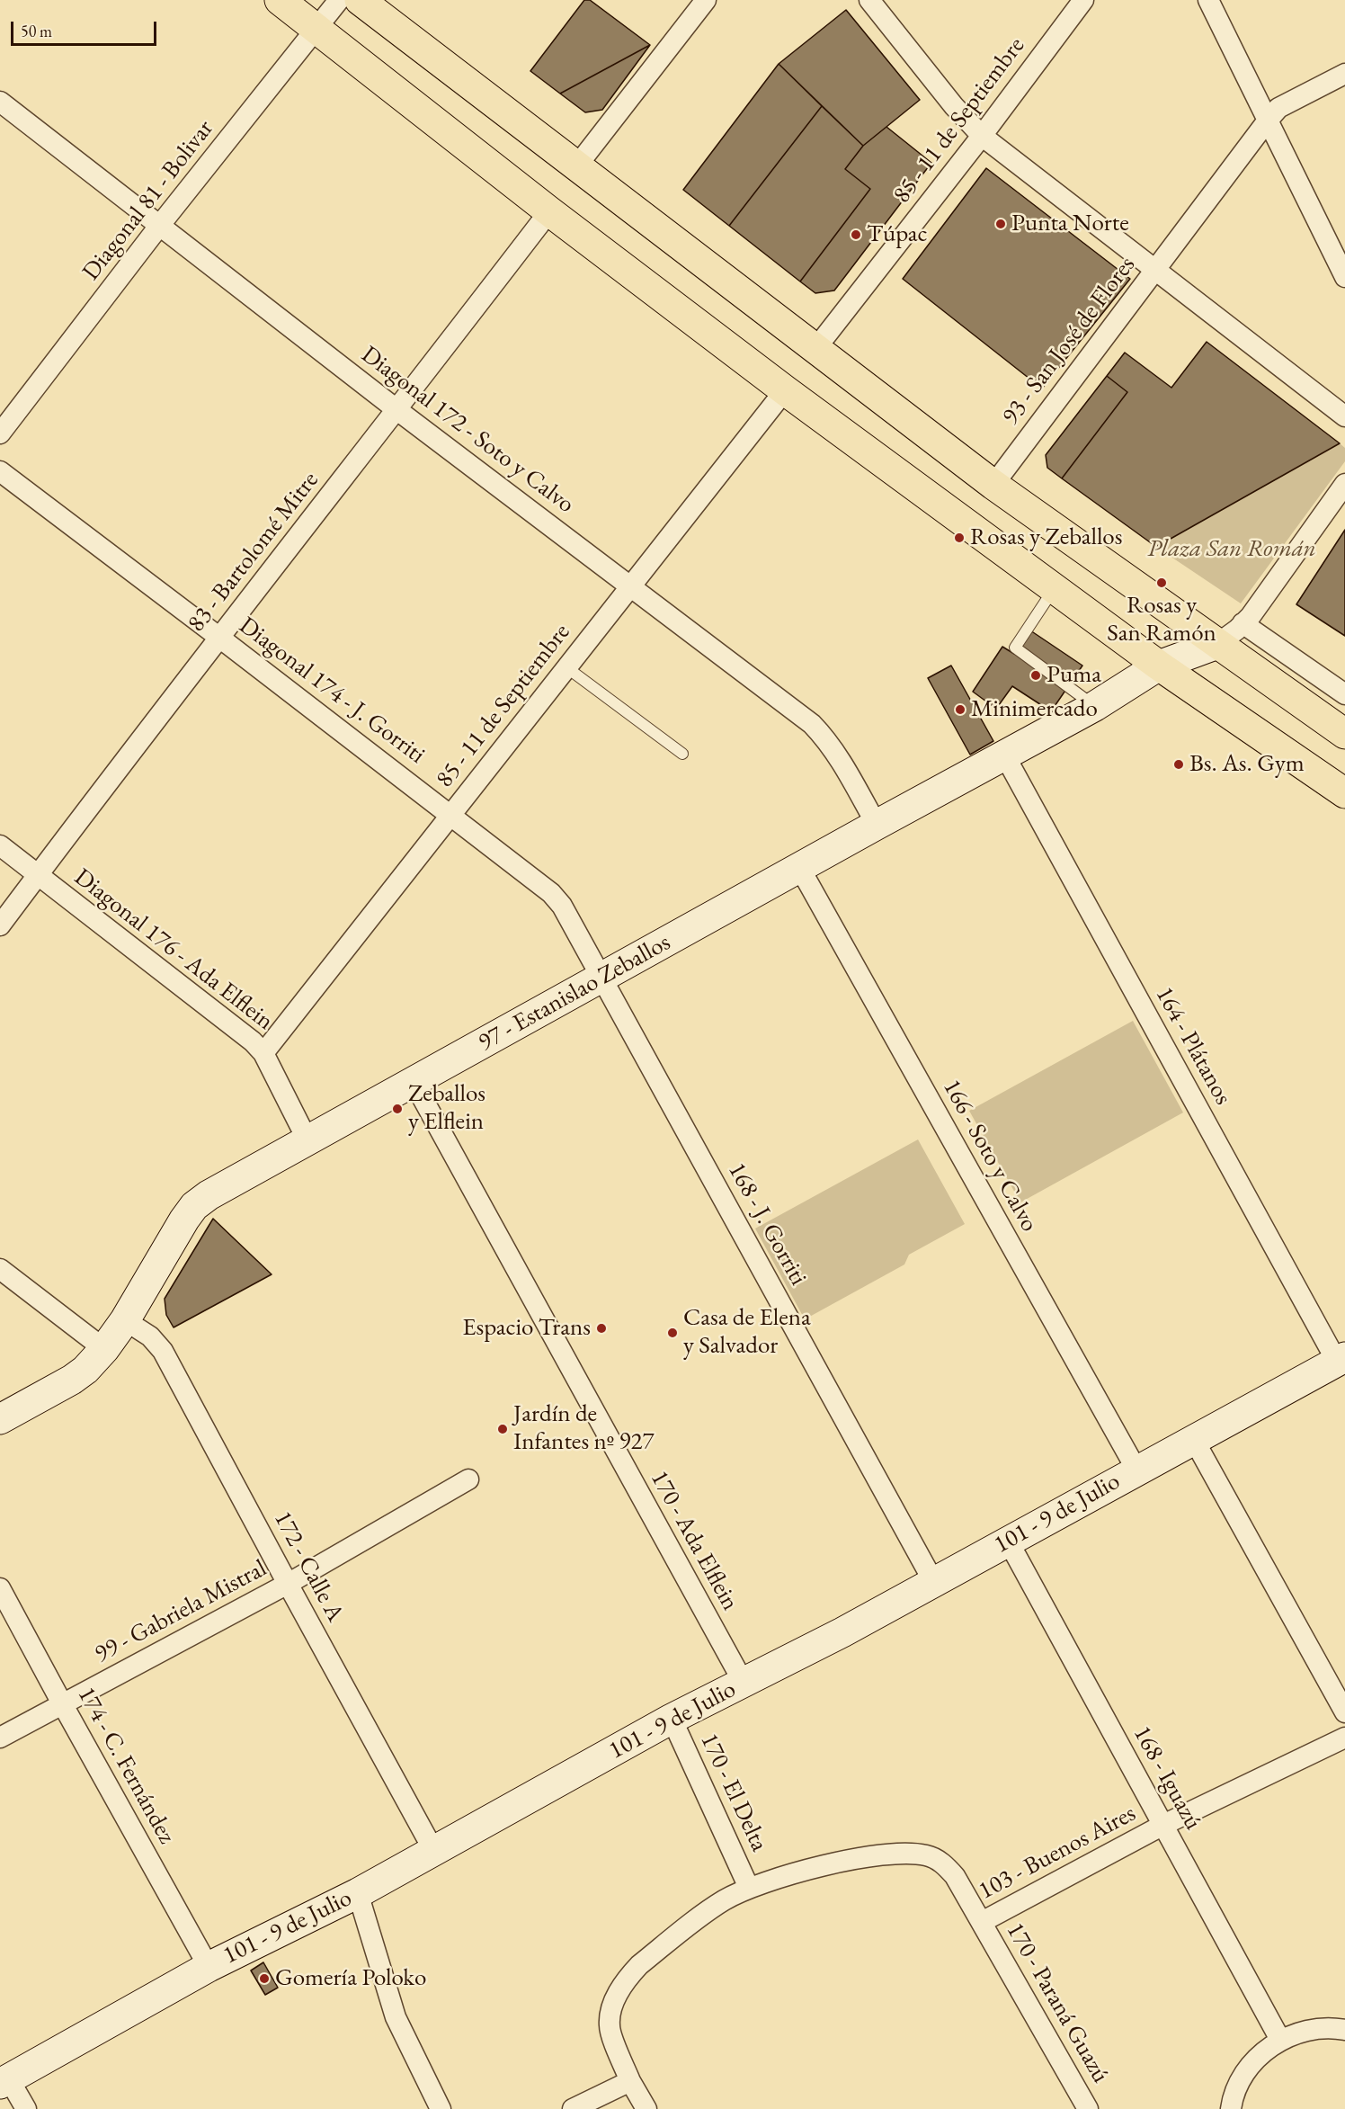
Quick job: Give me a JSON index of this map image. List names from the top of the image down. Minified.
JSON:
{"streets":{"street":["85 - 11 de Septiembre","Diagonal 81 - Bolivar","93 - San José de Flores","Diagonal 172 - Soto y Calvo","83 - Bartolomé Mitre","Diagonal 174 - J. Gorriti","Diagonal 176 - Ada Elflein","97 - Estanislao Zeballos","164 - Plátanos","166 - Soto y Calvo","168 - J. Gorriti","101 - 9 de Julio","170 - Ada Elflein","172 - Calle A","99 - Gabriela Mistral","174 - C. Fernández","168 - Iguazú","170 - El Delta","103 - Buenos Aires","170 - Paraná Guazú"]},"crossings":[["85 - 11 de Septiembre","Diagonal 172 - Soto y Calvo"],["85 - 11 de Septiembre","Diagonal 174 - J. Gorriti"],["85 - 11 de Septiembre","Diagonal 176 - Ada Elflein"],["Diagonal 81 - Bolivar","Diagonal 172 - Soto y Calvo"],["Diagonal 172 - Soto y Calvo","83 - Bartolomé Mitre"],["Diagonal 172 - Soto y Calvo","97 - Estanislao Zeballos"],["83 - Bartolomé Mitre","Diagonal 174 - J. Gorriti"],["83 - Bartolomé Mitre","Diagonal 176 - Ada Elflein"],["Diagonal 174 - J. Gorriti","97 - Estanislao Zeballos"],["Diagonal 174 - J. Gorriti","168 - J. Gorriti"],["Diagonal 176 - Ada Elflein","97 - Estanislao Zeballos"],["97 - Estanislao Zeballos","164 - Plátanos"],["97 - Estanislao Zeballos","166 - Soto y Calvo"],["97 - Estanislao Zeballos","168 - J. Gorriti"],["97 - Estanislao Zeballos","170 - Ada Elflein"],["97 - Estanislao Zeballos","172 - Calle A"],["164 - Plátanos","101 - 9 de Julio"],["166 - Soto y Calvo","101 - 9 de Julio"],["168 - J. Gorriti","101 - 9 de Julio"],["101 - 9 de Julio","170 - Ada Elflein"],["101 - 9 de Julio","172 - Calle A"],["101 - 9 de Julio","174 - C. Fernández"],["101 - 9 de Julio","168 - Iguazú"],["101 - 9 de Julio","170 - El Delta"],["172 - Calle A","99 - Gabriela Mistral"],["99 - Gabriela Mistral","174 - C. Fernández"],["168 - Iguazú","103 - Buenos Aires"],["170 - El Delta","103 - Buenos Aires"],["103 - Buenos Aires","170 - Paraná Guazú"]],"parks":["Plaza San Román"],"places":["Punta Norte","Túpac","Rosas y Zeballos","Rosas y San Ramón","Puma","Minimercado","Bs. As. Gym","Zeballos y Elflein","Espacio Trans","Casa de Elena y Salvador","Jardín de Infantes nº 927","Gomería Poloko"],"scale_bar":"50 m"}
